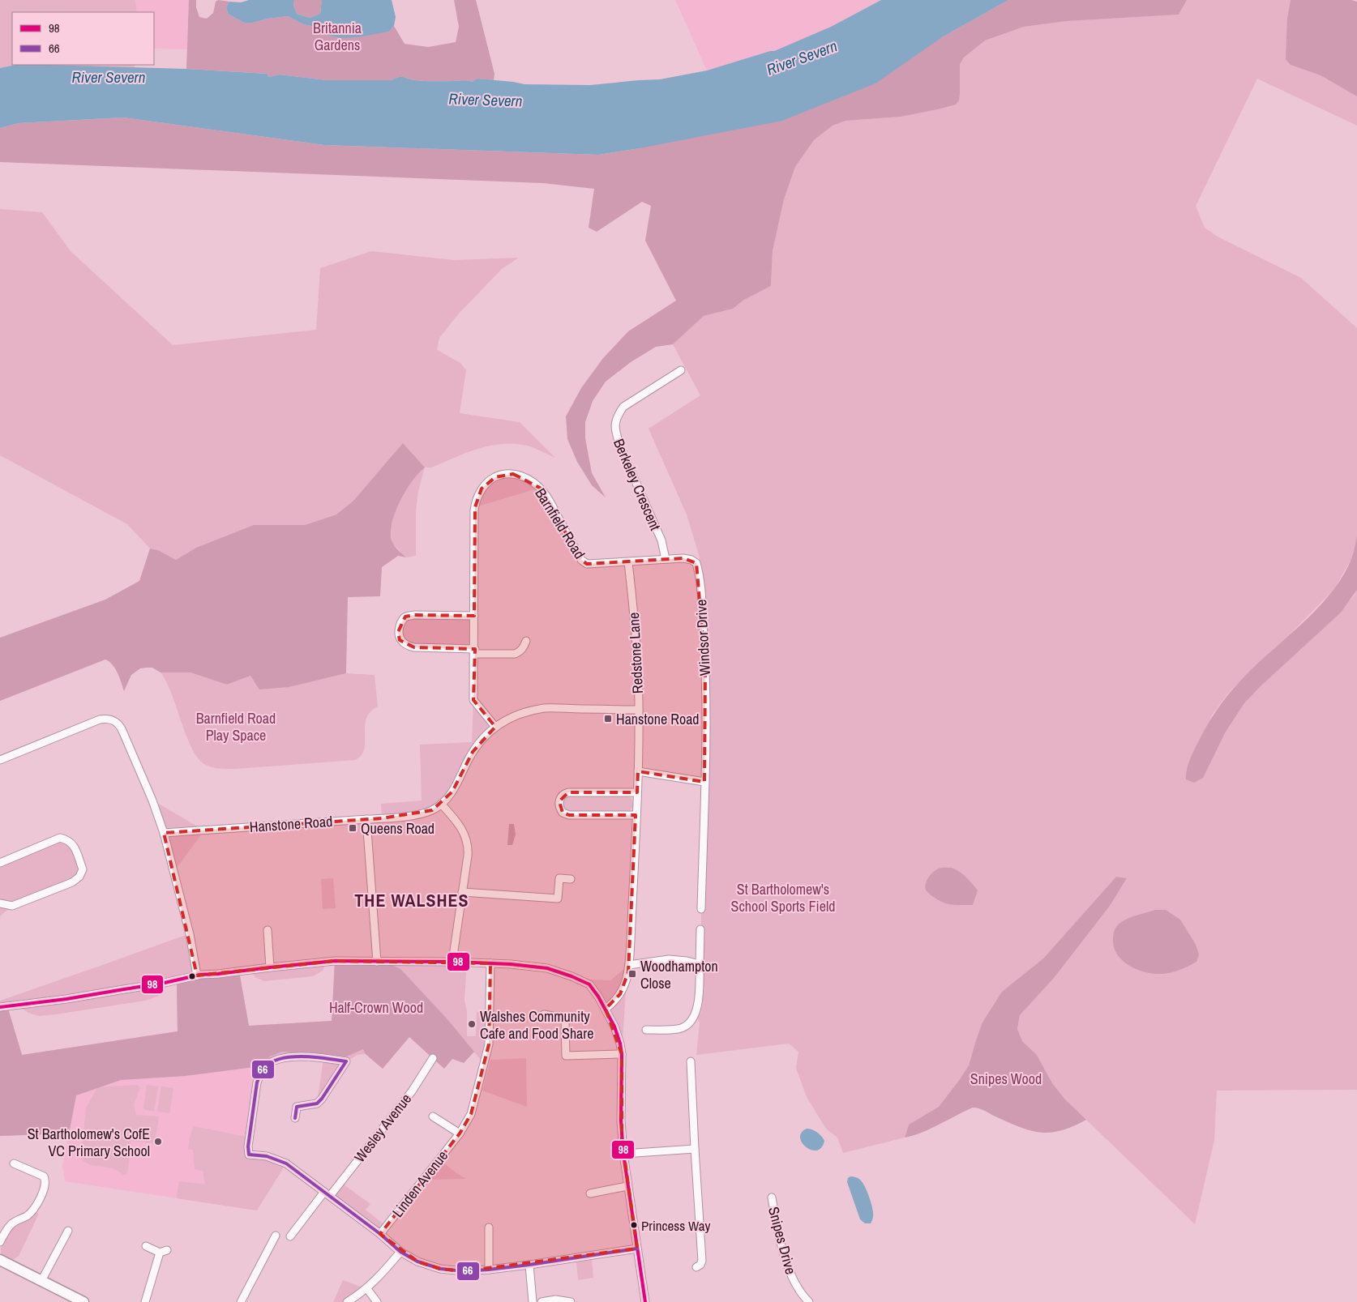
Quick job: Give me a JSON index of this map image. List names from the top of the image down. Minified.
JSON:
{"streets":{"street":["Berkeley Crescent","Barnfield Road","Windsor Drive","Redstone Lane","Hanstone Road","Wesley Avenue","Linden Avenue","Snipes Drive"]},"crossings":[["Berkeley Crescent","Windsor Drive"],["Barnfield Road","Windsor Drive"],["Barnfield Road","Redstone Lane"],["Barnfield Road","Hanstone Road"],["Windsor Drive","Redstone Lane"],["Redstone Lane","Hanstone Road"]],"districts":["THE WALSHES"],"water":["River Severn"],"parks":["Britannia Gardens","Barnfield Road Play Space","St Bartholomew's School Sports Field","Half-Crown Wood","Snipes Wood"],"places":{"transit":["Hanstone Road","Queens Road","Woodhampton Close"],"other":["Walshes Community Cafe and Food Share","St Bartholomew's CofE VC Primary School","Princess Way"]},"lines":["transit line 98","transit line 66"],"legend":["98","66"]}
